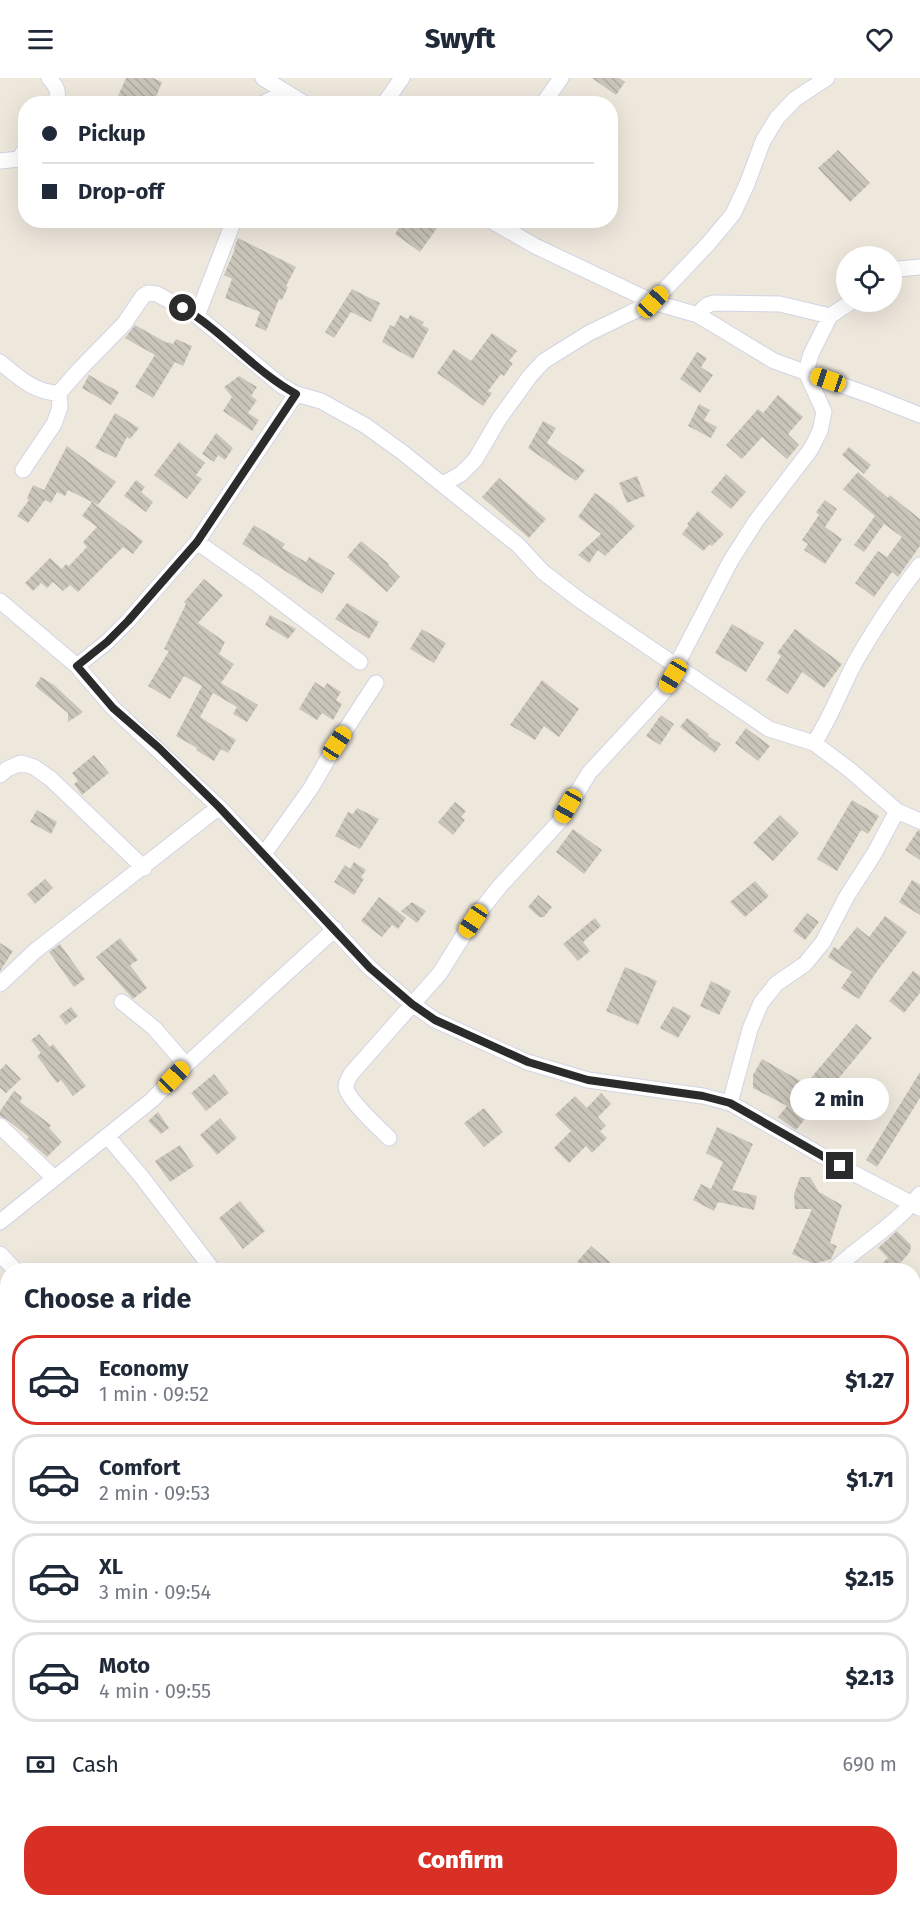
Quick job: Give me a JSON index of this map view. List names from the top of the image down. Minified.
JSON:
{"page":{"header":"Swyft","banner":["Pickup","Drop-off"],"bubble":"2 min","heading":"Choose a ride","list":[{"name":"Economy","note":"1 min · 09:52","value":"$1.27"},{"name":"Comfort","note":"2 min · 09:53","value":"$1.71"},{"name":"XL","note":"3 min · 09:54","value":"$2.15"},{"name":"Moto","note":"4 min · 09:55","value":"$2.13"}],"pay":["Cash","690 m"],"buttons":"Confirm"}}
